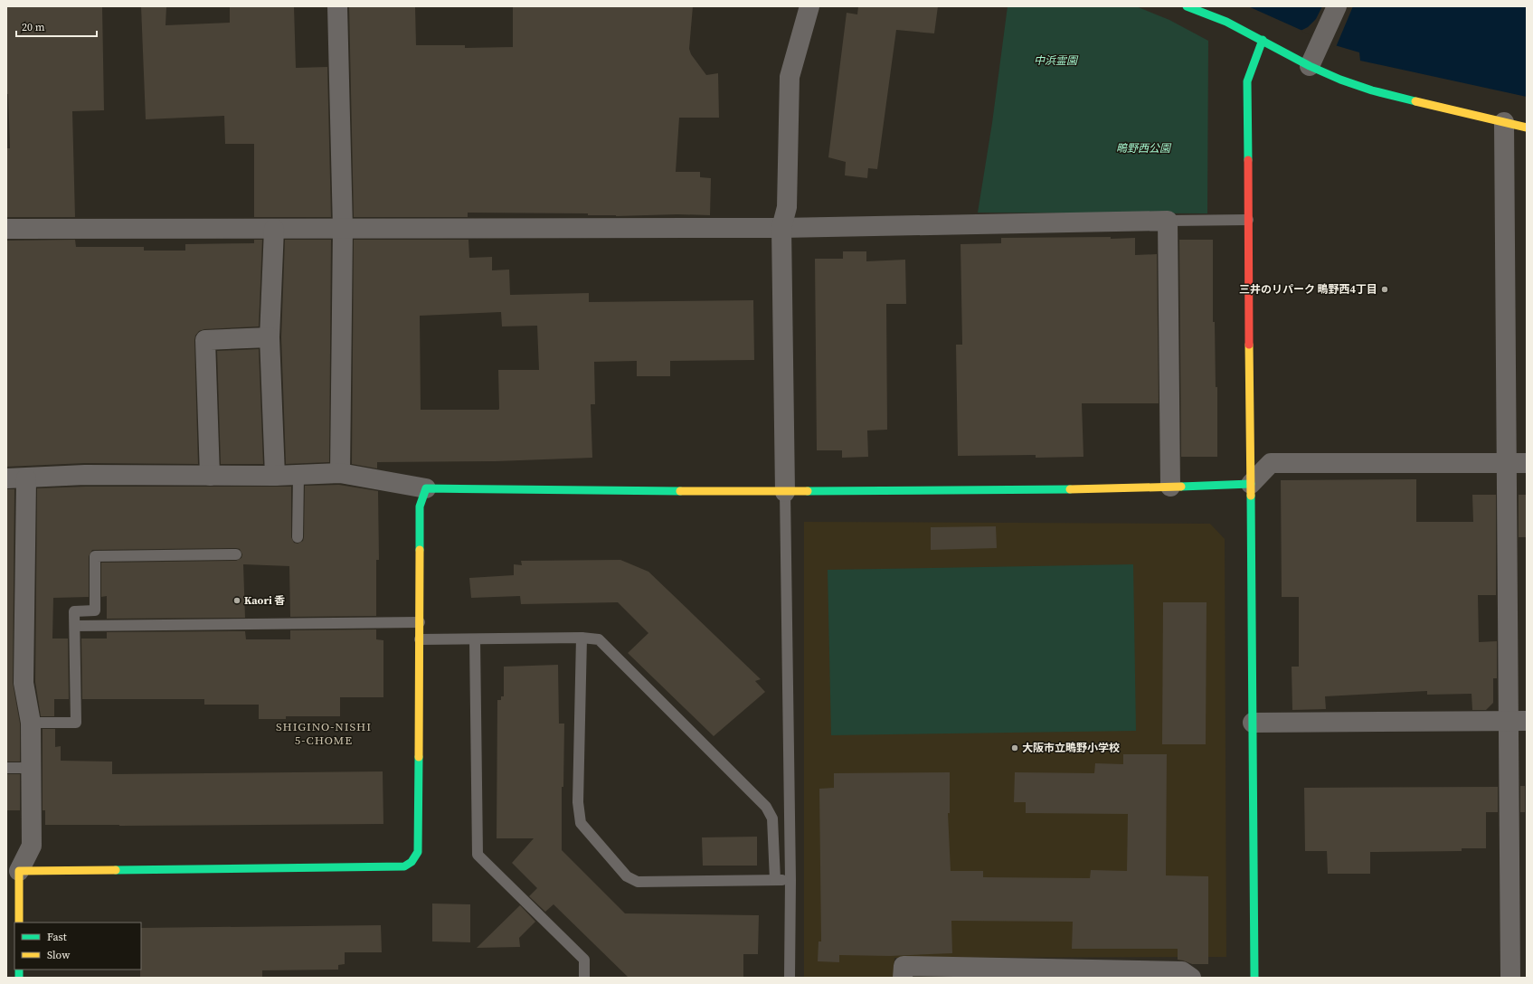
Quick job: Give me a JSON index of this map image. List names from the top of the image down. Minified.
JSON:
{"districts":["SHIGINO-NISHI 5-CHOME"],"parks":["中浜霊園","鴫野西公園"],"places":["三井のリパーク 鴫野西4丁目","Kaori 香","大阪市立鴫野小学校"],"legend":["Fast","Slow"],"scale_bar":"20 m"}
